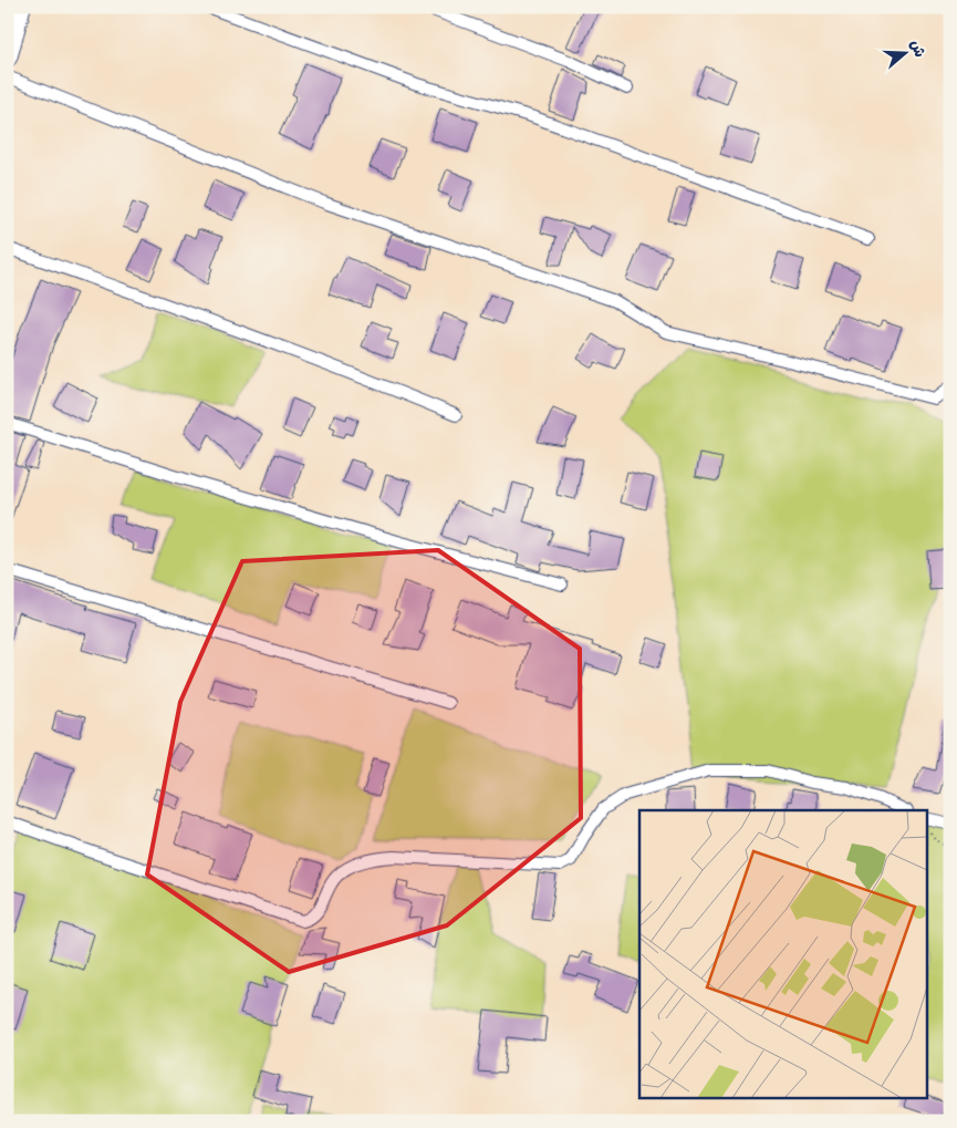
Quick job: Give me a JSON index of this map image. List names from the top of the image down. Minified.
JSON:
{"north":"right"}
